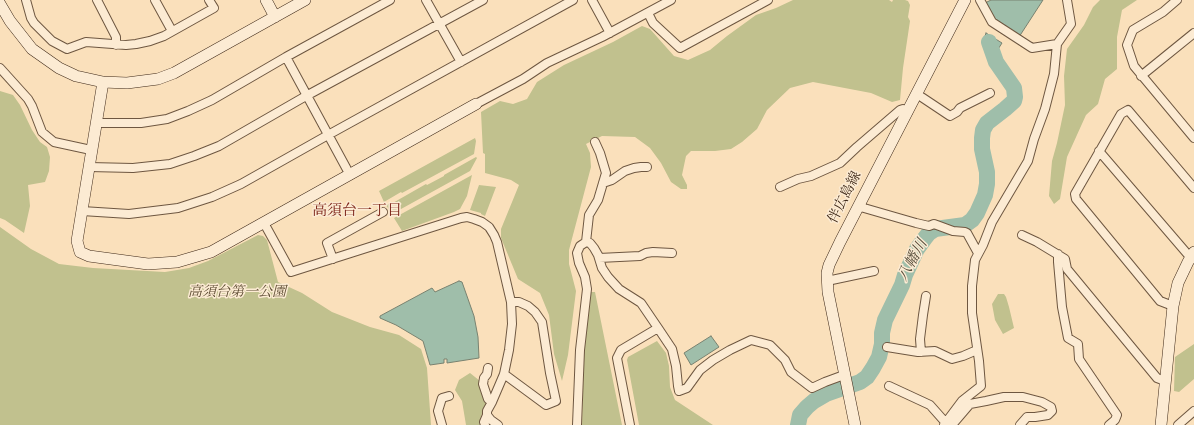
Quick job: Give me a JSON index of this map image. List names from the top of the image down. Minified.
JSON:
{"streets":{"street":["伴広島線"]},"districts":["高須台一丁目"],"water":["八幡川"],"parks":["高須台第一公園"]}
